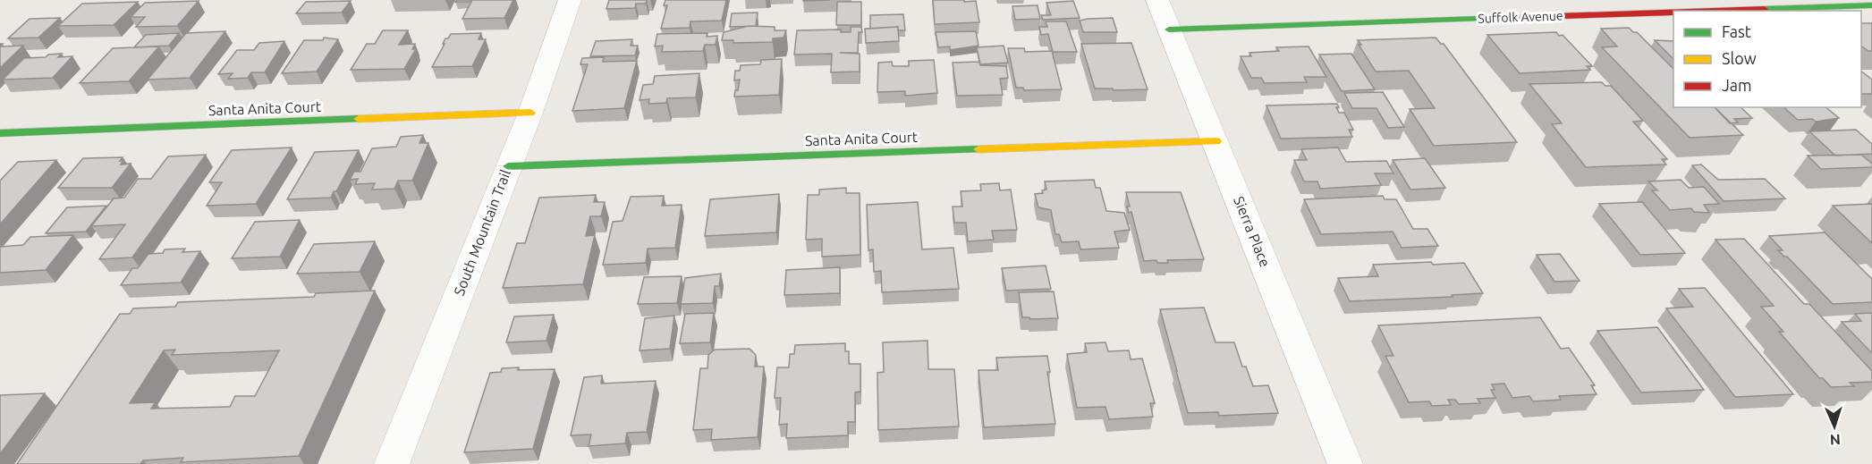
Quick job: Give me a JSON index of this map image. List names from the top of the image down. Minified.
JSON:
{"streets":{"street":["Suffolk Avenue","Santa Anita Court","Sierra Place","South Mountain Trail"]},"crossings":[["Suffolk Avenue","Sierra Place"],["Santa Anita Court","Sierra Place"],["Santa Anita Court","South Mountain Trail"]],"legend":["Fast","Slow","Jam"],"north":"bottom"}
